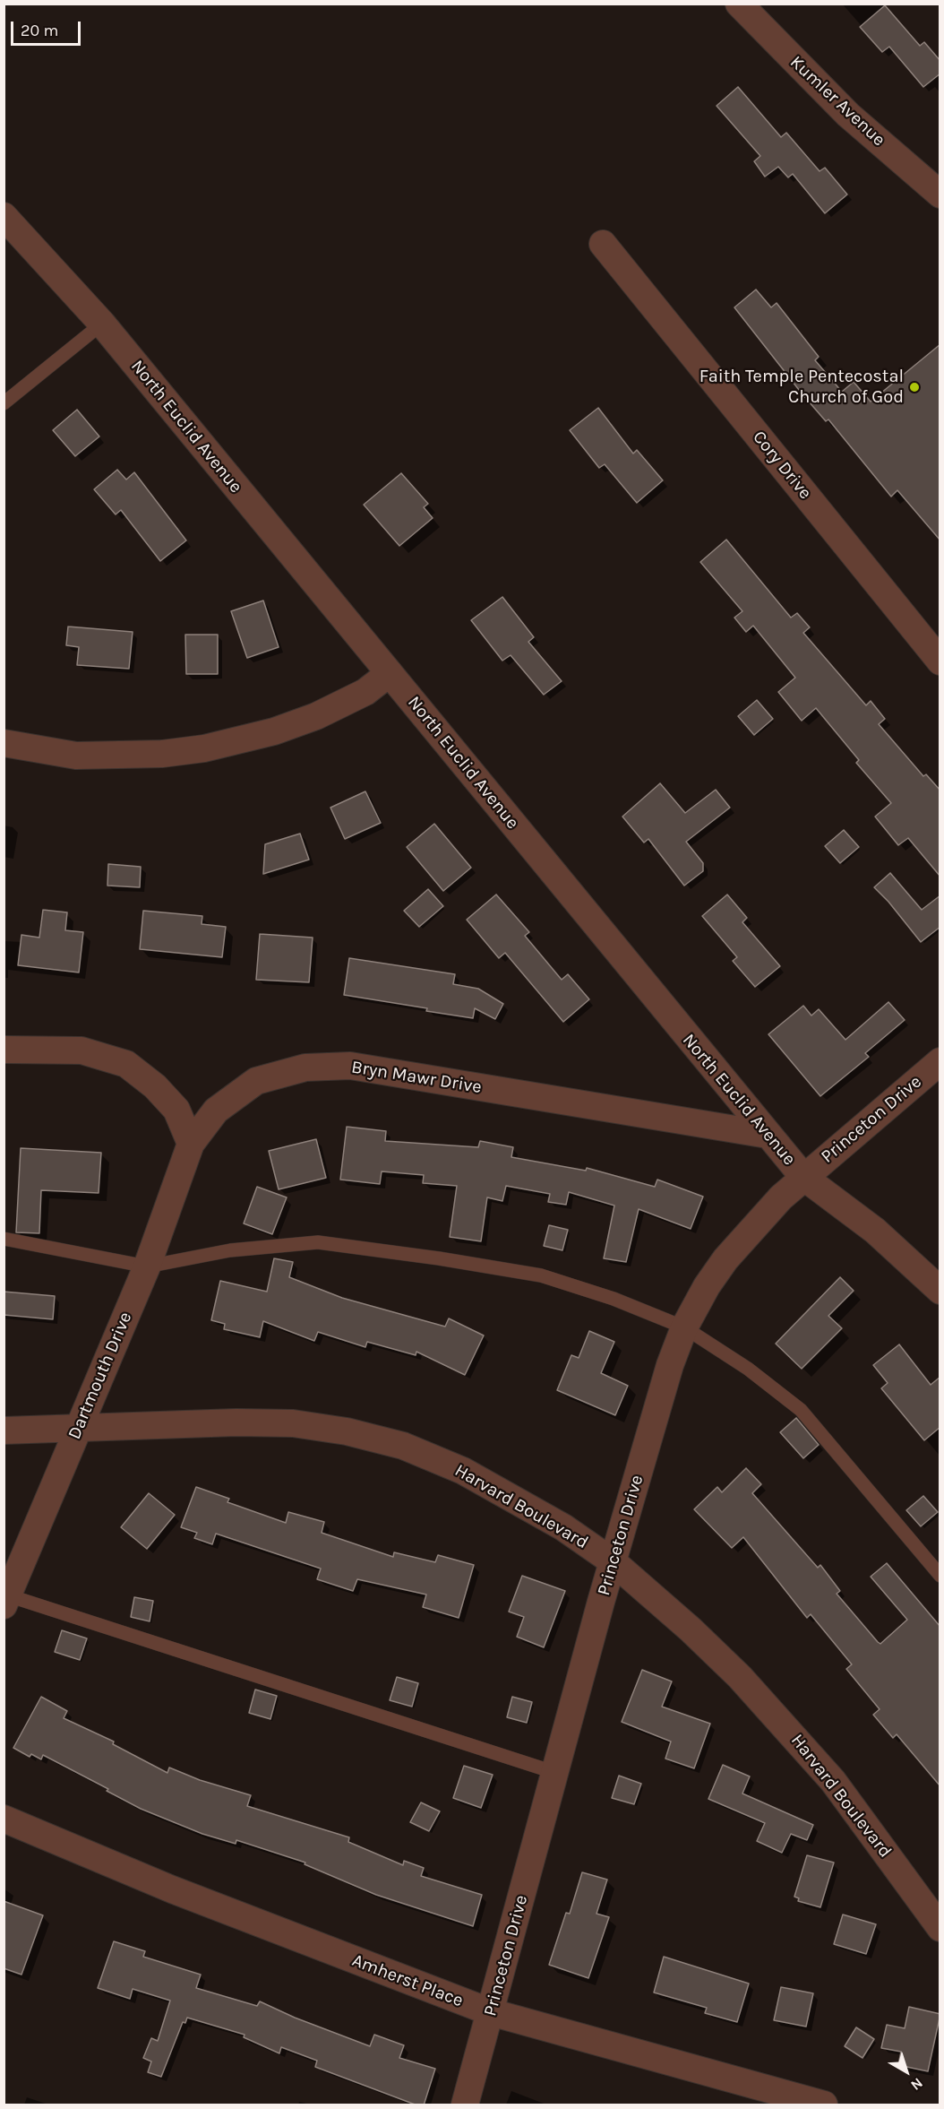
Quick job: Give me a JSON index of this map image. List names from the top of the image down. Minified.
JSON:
{"streets":{"street":["Kumler Avenue","North Euclid Avenue","Cory Drive","Bryn Mawr Drive","Princeton Drive","Dartmouth Drive","Harvard Boulevard","Amherst Place"]},"crossings":[["North Euclid Avenue","Bryn Mawr Drive"],["North Euclid Avenue","Princeton Drive"],["Bryn Mawr Drive","Dartmouth Drive"],["Princeton Drive","Harvard Boulevard"],["Princeton Drive","Amherst Place"],["Dartmouth Drive","Harvard Boulevard"]],"places":["Faith Temple Pentecostal Church of God"],"scale_bar":"20 m","north":"bottom right"}
